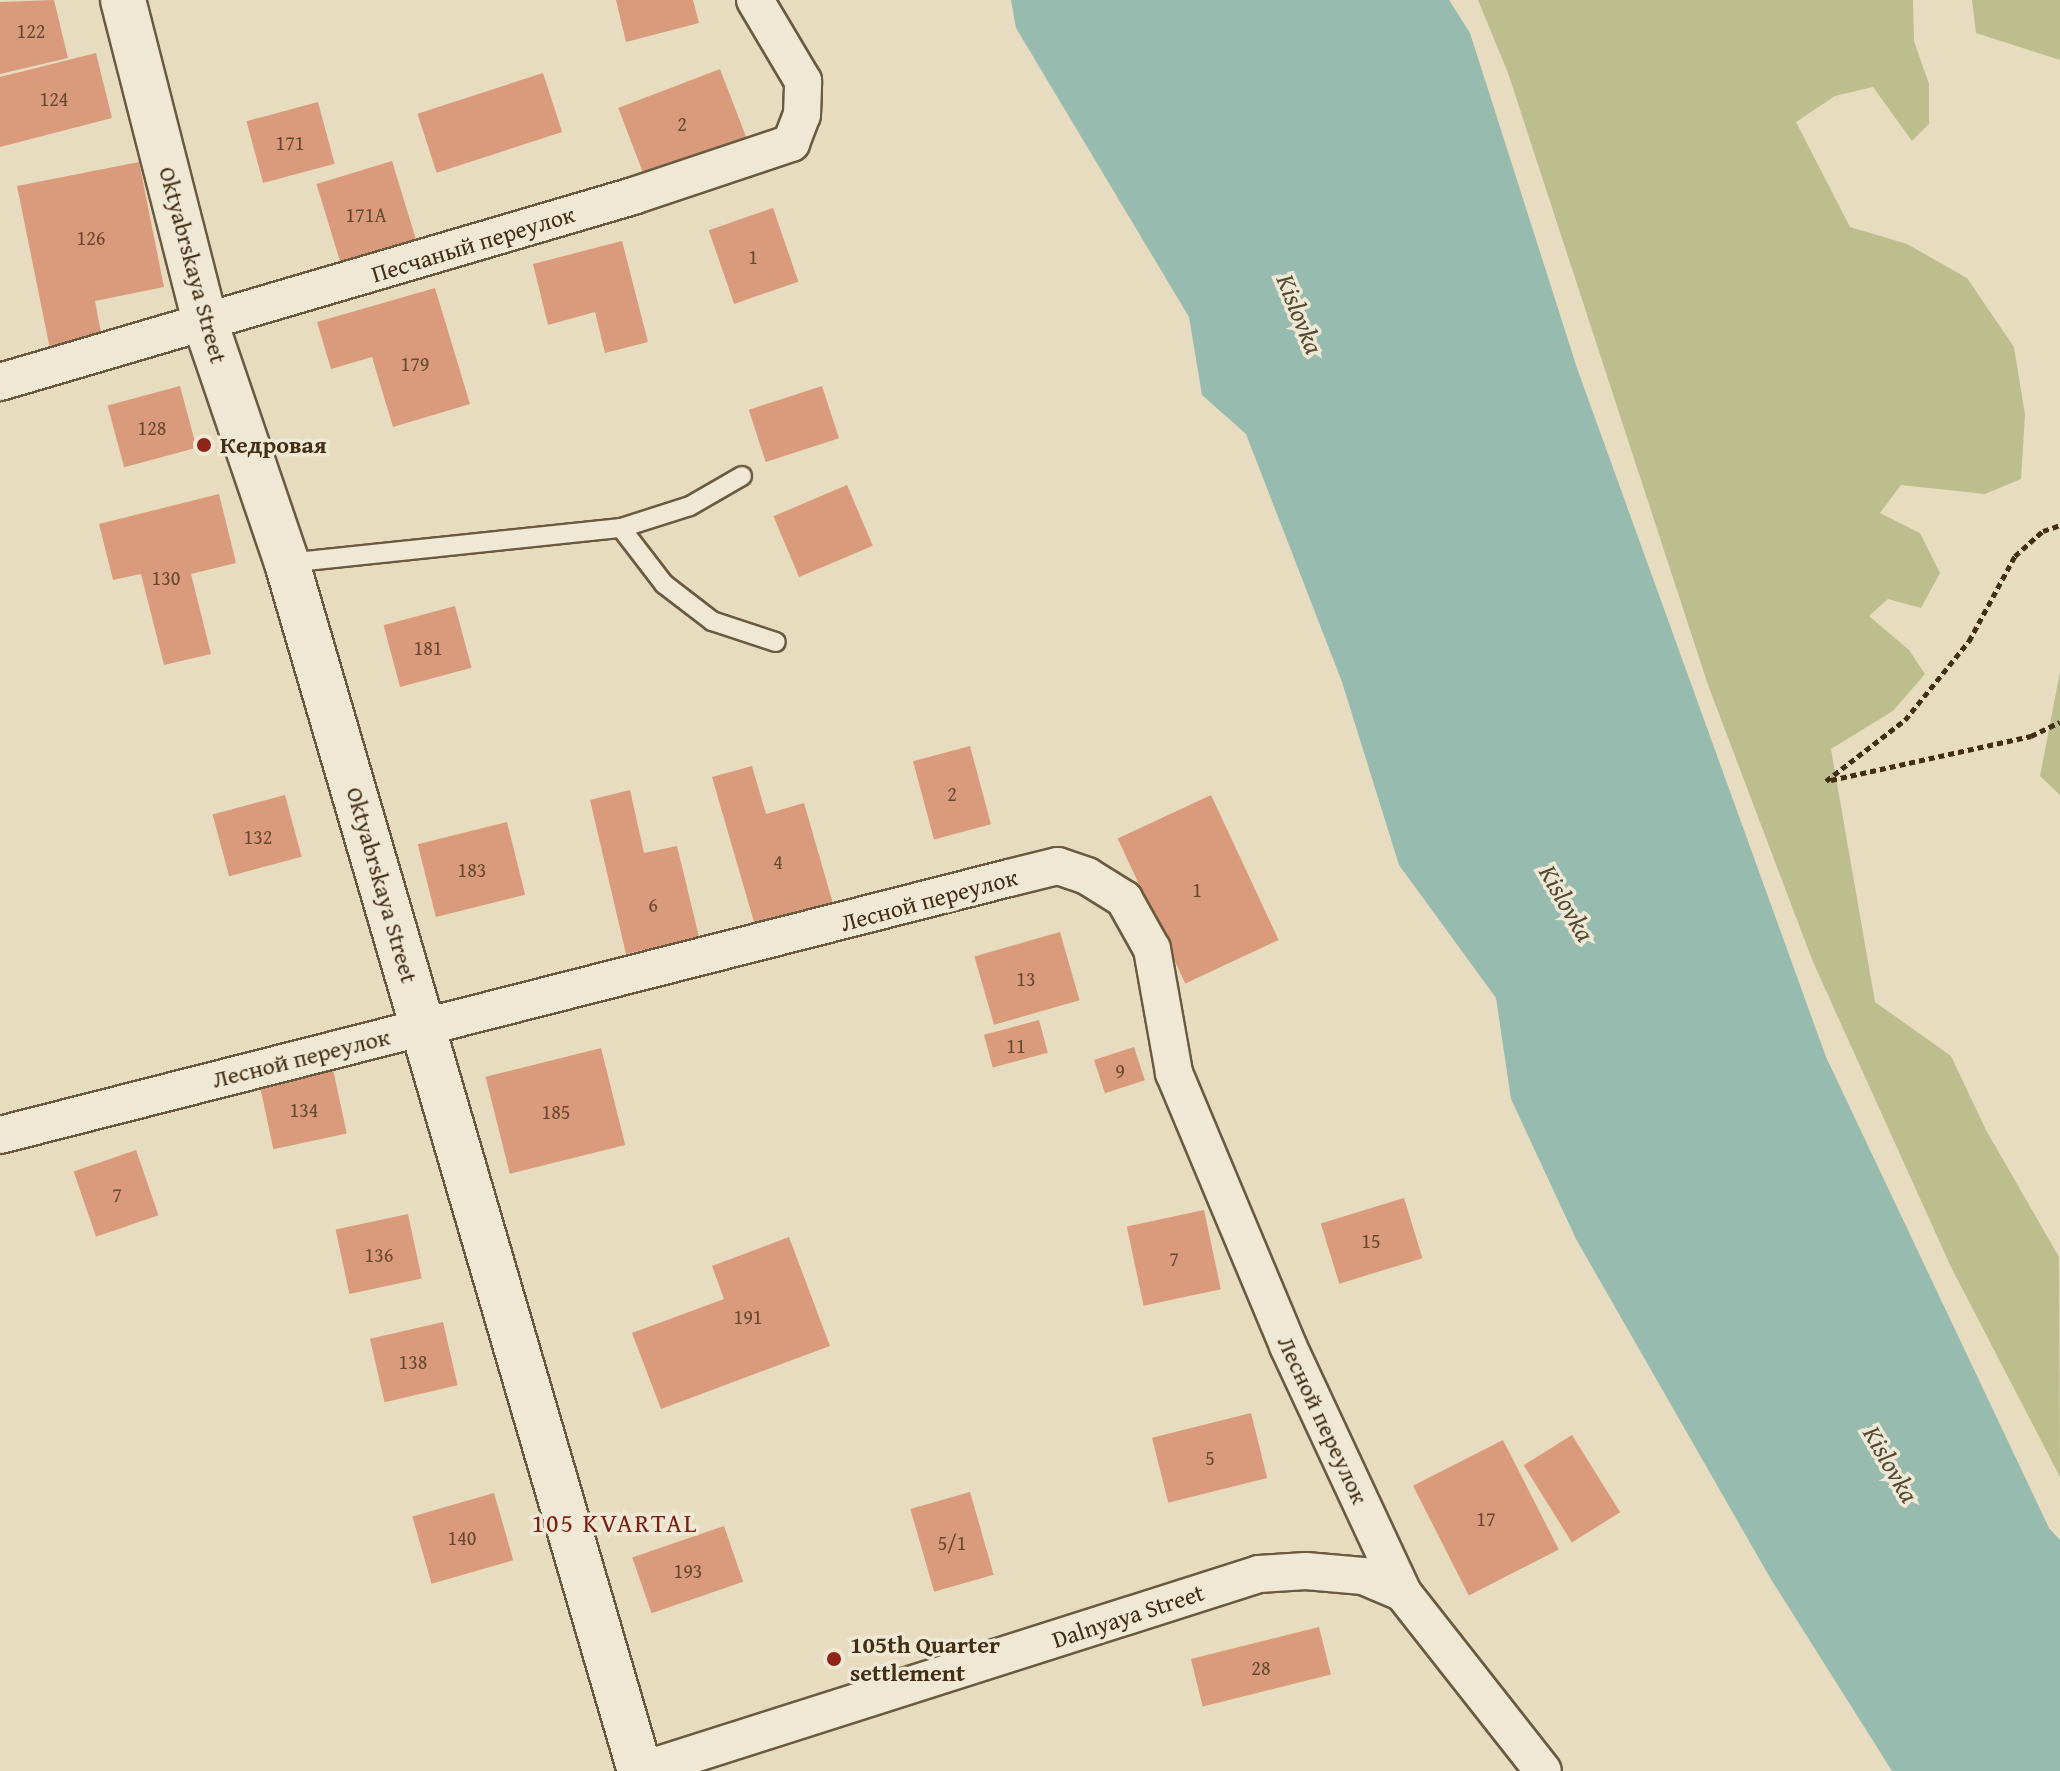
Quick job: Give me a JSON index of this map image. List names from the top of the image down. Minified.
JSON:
{"streets":{"street":["Песчаный переулок","Oktyabrskaya Street","Лесной переулок","Dalnyaya Street"]},"crossings":[["Песчаный переулок","Oktyabrskaya Street"],["Oktyabrskaya Street","Лесной переулок"],["Oktyabrskaya Street","Dalnyaya Street"],["Лесной переулок","Dalnyaya Street"]],"districts":["105 KVARTAL"],"water":["Kislovka"],"places":["Кедровая","105th Quarter settlement"],"house_numbers":["122","124","2","171","171А","126","1","179","128","130","181","2","132","4","183","1","6","13","11","9","134","185","7","15","136","7","191","138","5","17","140","5/1","193","28"]}
